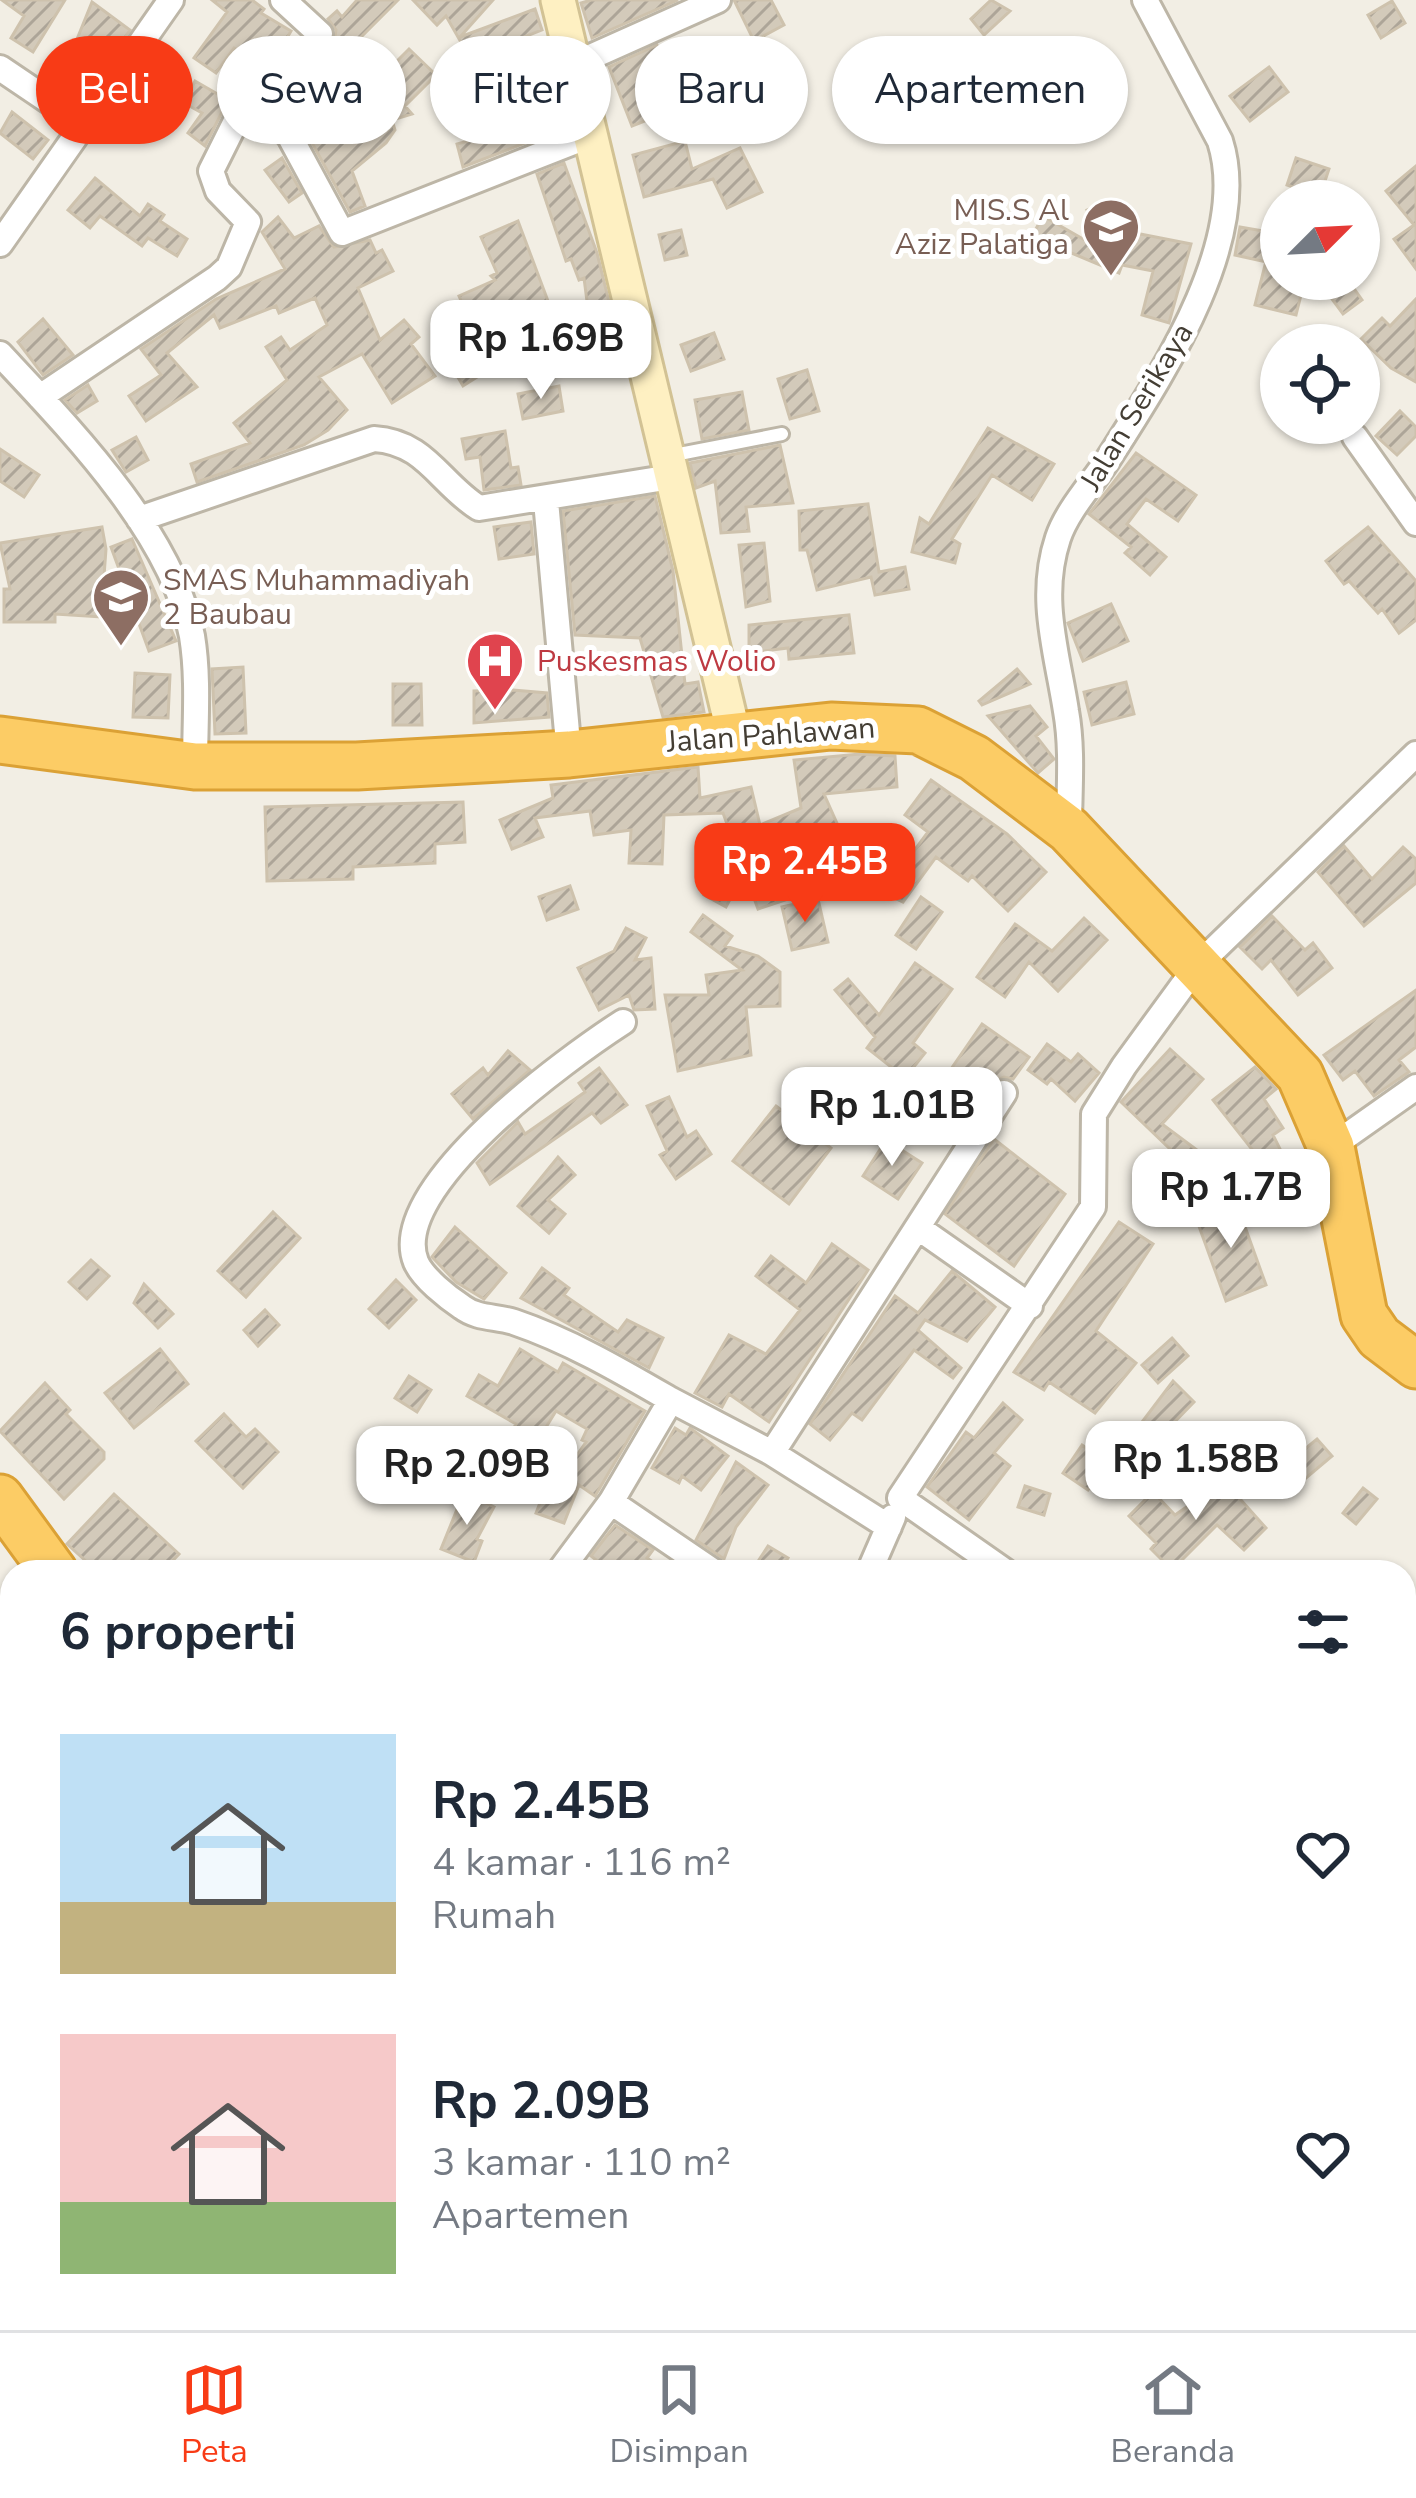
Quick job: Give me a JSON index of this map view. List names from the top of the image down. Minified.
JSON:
{"streets":{"highway":["Jalan Pahlawan"],"street":["Jalan Serikaya"]},"crossings":[["Jalan Serikaya","Jalan Pahlawan"]],"places":{"school or university":["MIS.S Al Aziz Palatiga","SMAS Muhammadiyah 2 Baubau"],"hospital":["Puskesmas Wolio"]},"north":"top right","page":{"chip":["Beli","Sewa","Filter","Baru","Apartemen"],"price":["Rp 1.69B","Rp 2.45B","Rp 1.01B","Rp 1.7B","Rp 1.58B","Rp 2.09B"],"heading":"6 properti","list":[{"name":"Rp 2.45B","note":"4 kamar · 116 m² · Rumah"},{"name":"Rp 2.09B","note":"3 kamar · 110 m² · Apartemen"}],"tabs":["Peta","Disimpan","Beranda"]}}
